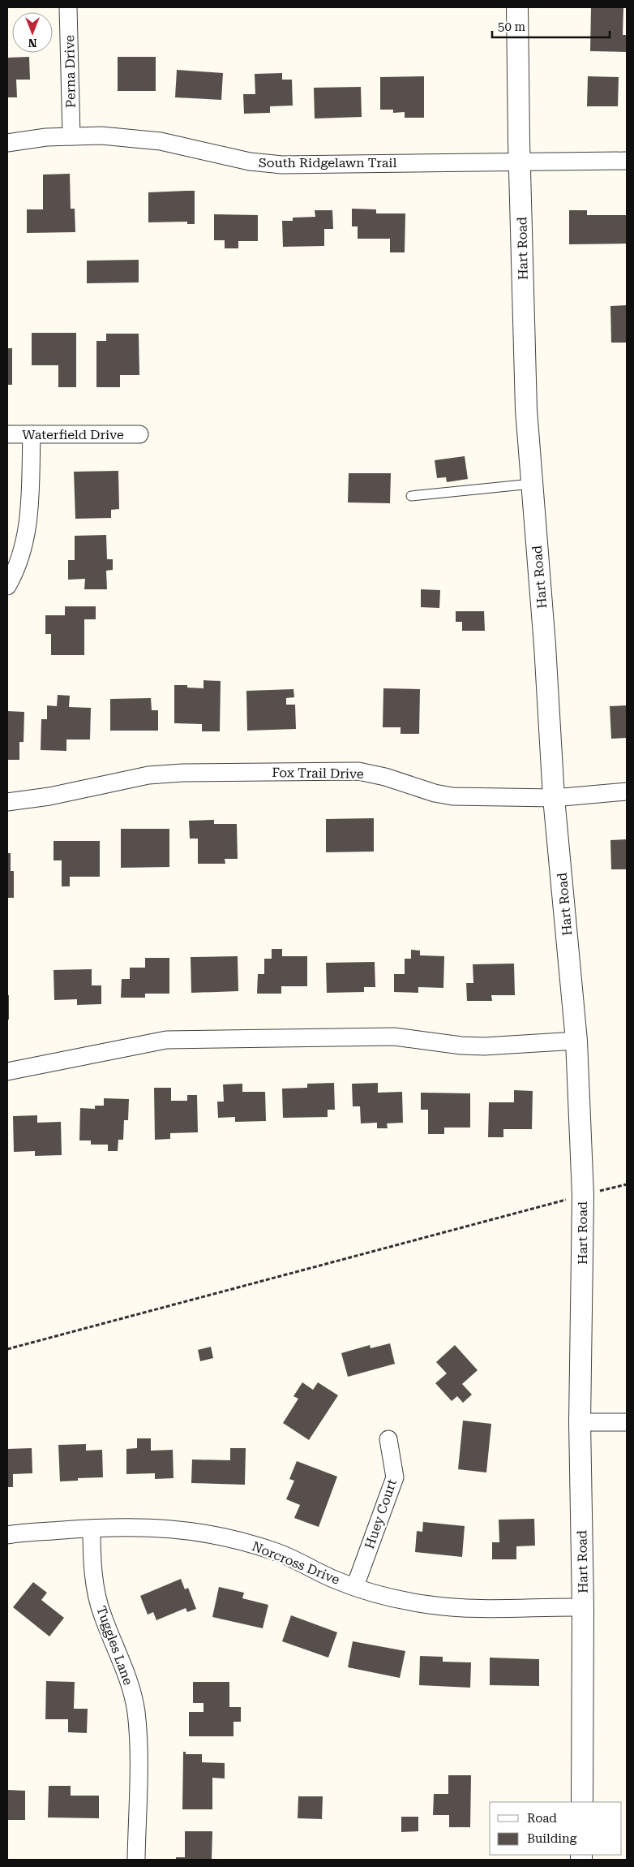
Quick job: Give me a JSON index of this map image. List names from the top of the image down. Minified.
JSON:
{"streets":{"street":["Perna Drive","South Ridgelawn Trail","Hart Road","Waterfield Drive","Fox Trail Drive","Huey Court","Norcross Drive","Tuggles Lane"]},"crossings":[["Perna Drive","South Ridgelawn Trail"],["South Ridgelawn Trail","Hart Road"],["Hart Road","Fox Trail Drive"],["Hart Road","Norcross Drive"],["Huey Court","Norcross Drive"],["Norcross Drive","Tuggles Lane"]],"legend":["Road","Building"],"scale_bar":"50 m","north":"bottom"}
